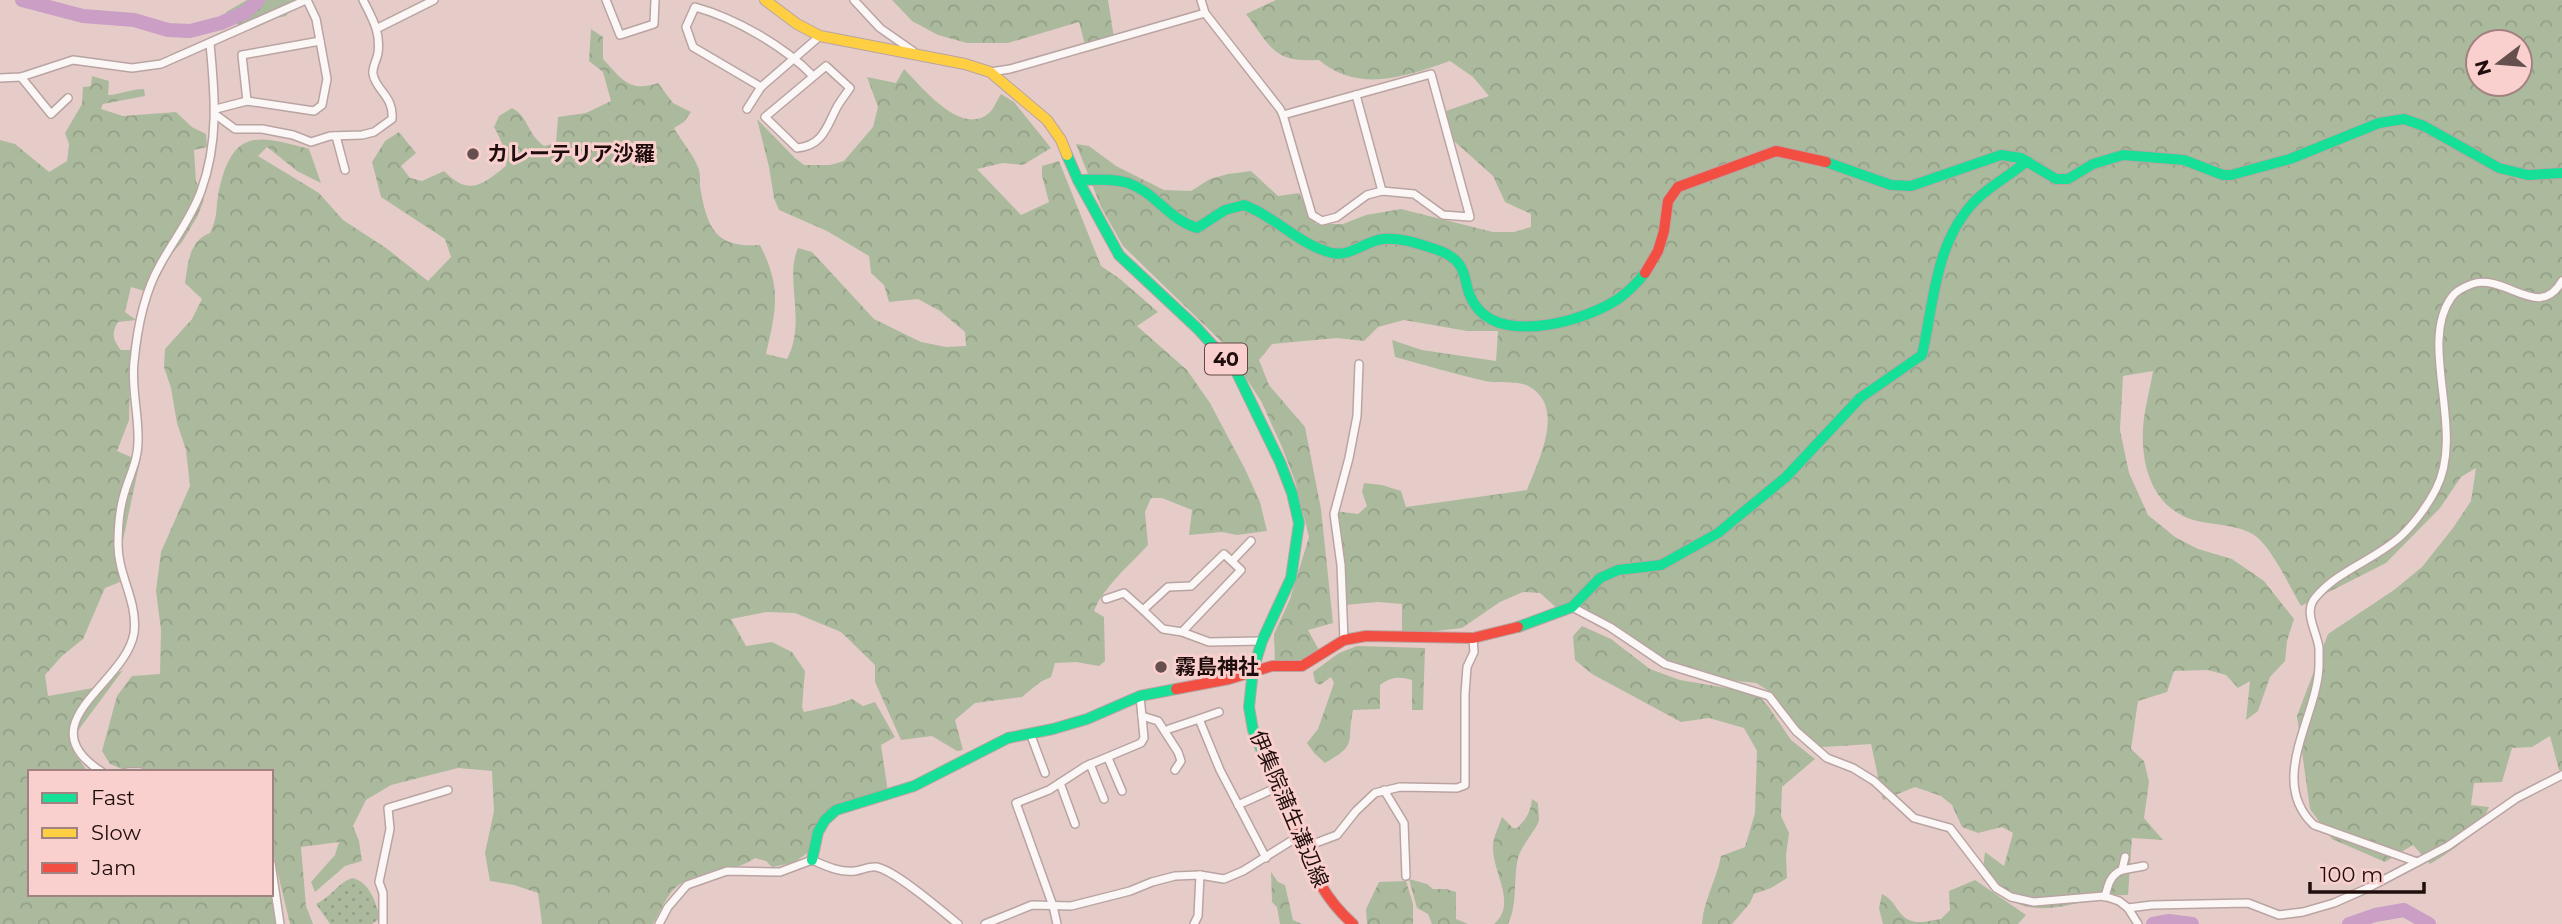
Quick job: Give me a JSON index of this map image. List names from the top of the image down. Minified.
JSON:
{"streets":{"street":["40","伊集院蒲生溝辺線"]},"places":["カレーテリア沙羅","霧島神社"],"legend":["Fast","Slow","Jam"],"scale_bar":"100 m","north":"left"}
